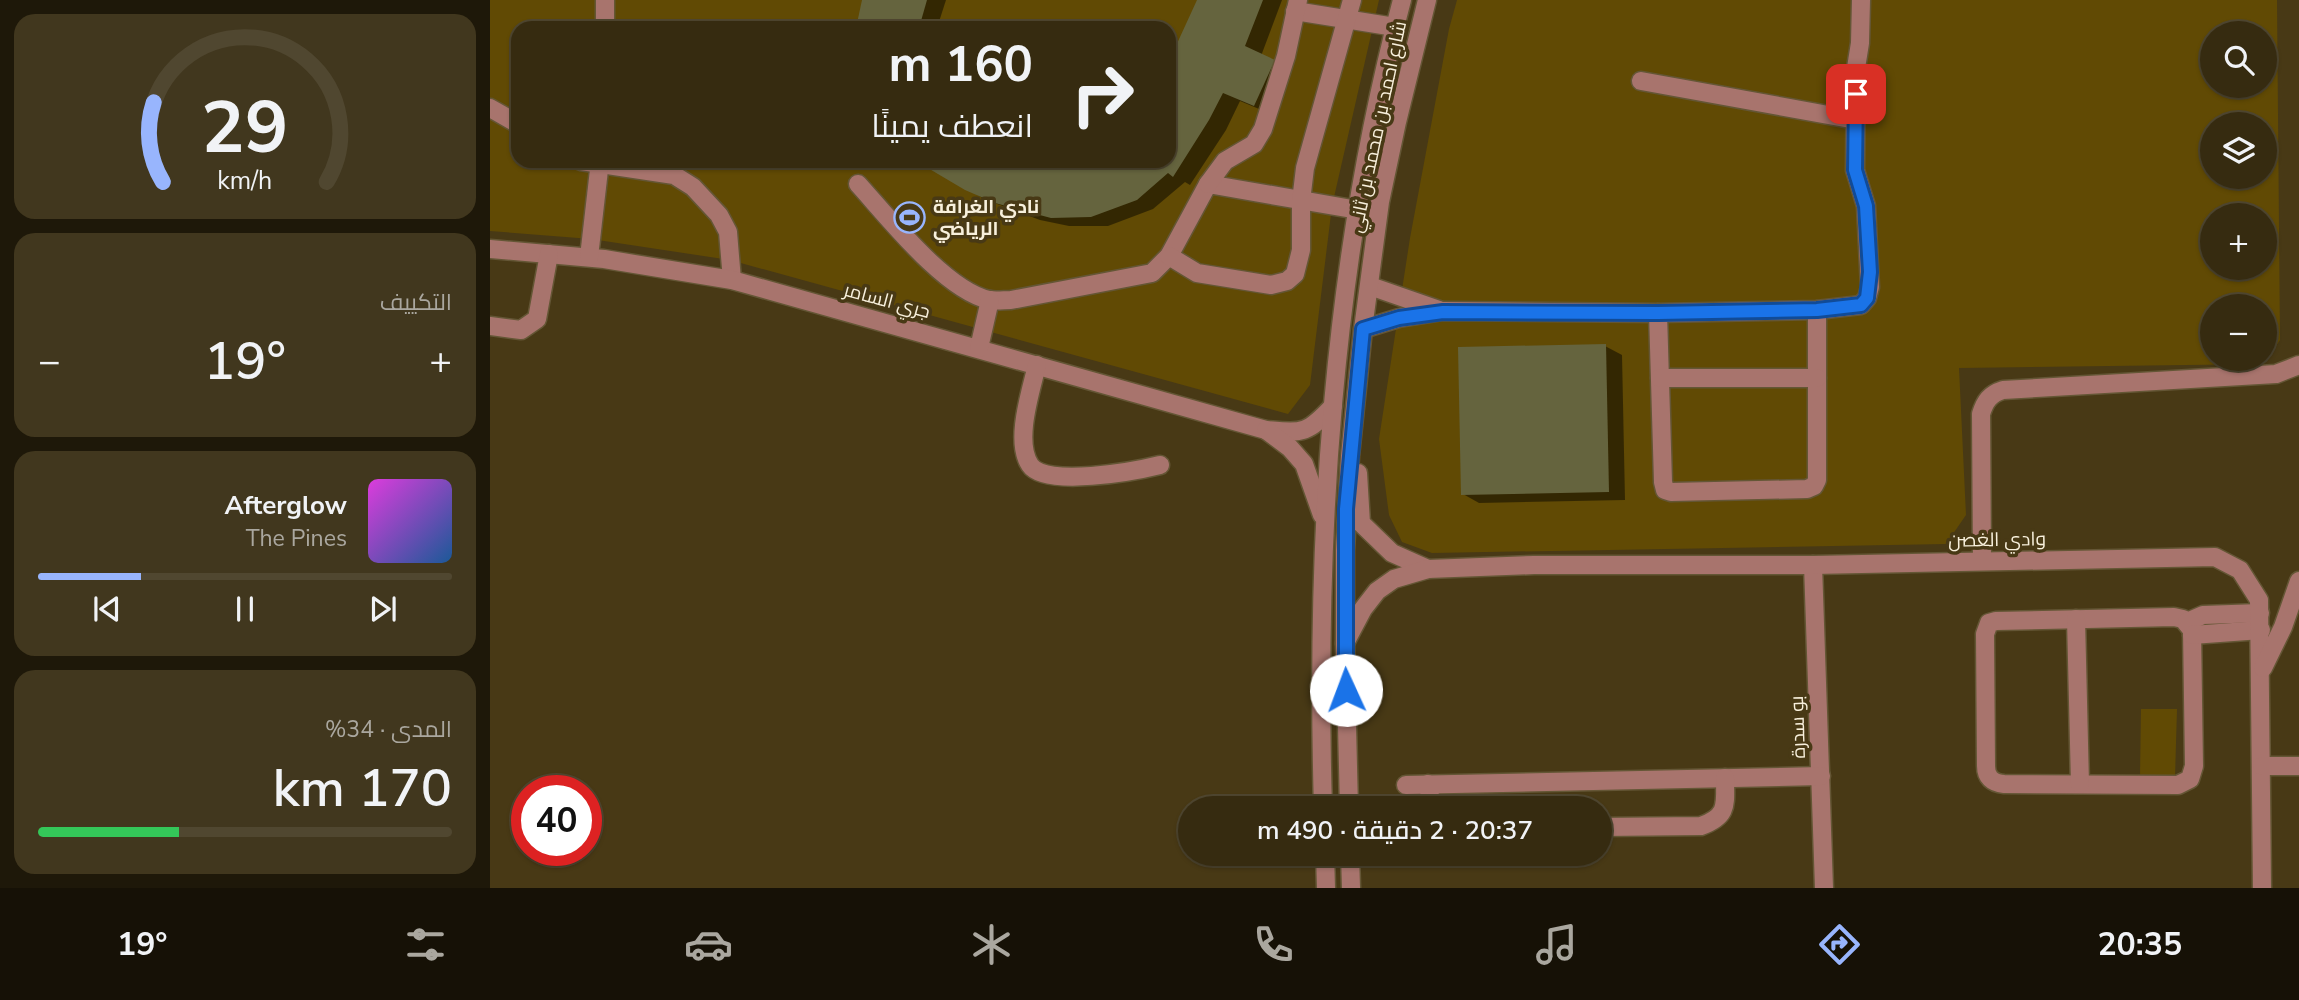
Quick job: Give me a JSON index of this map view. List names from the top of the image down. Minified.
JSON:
{"streets":{"street":["شارع احمد بن محمد بن ثاني","جري السامر","وادي الغصن","بو سدرة"]},"crossings":[["شارع احمد بن محمد بن ثاني","جري السامر"],["شارع احمد بن محمد بن ثاني","وادي الغصن"],["وادي الغصن","بو سدرة"]],"places":{"sports":["نادي الغرافة الرياضي"]},"page":{"map_buttons":["+","−"],"turn":["160 m","انعطف يمينًا"],"tile":["التكييف",["المدى · 34%","170 km"]],"heat":["−","19°","+"],"song":["Afterglow","The Pines"],"limit":"40","trip":"20:37 · 2 دقيقة · 490 m","tabs":["20:35","19°"],"gauge":["29","km/h"]}}
